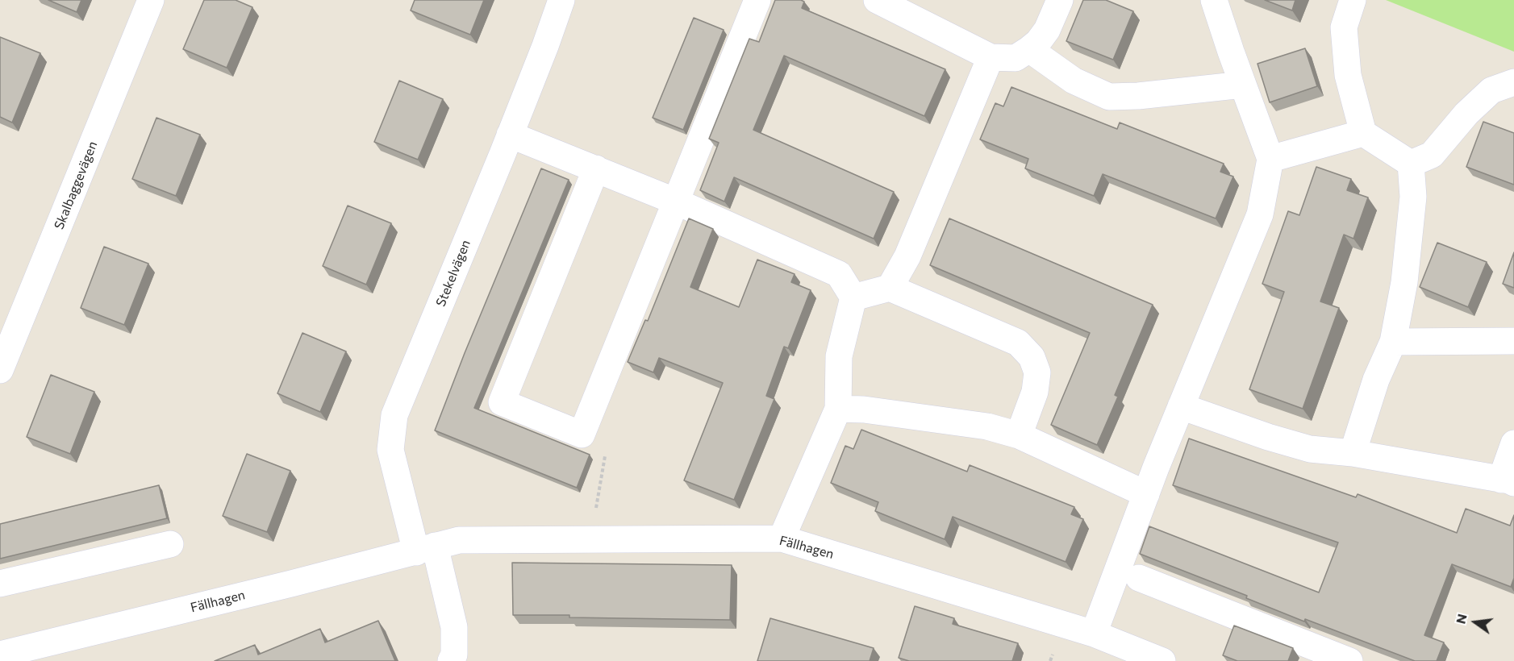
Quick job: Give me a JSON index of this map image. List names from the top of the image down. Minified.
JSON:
{"streets":{"street":["Skalbaggevägen","Stekelvägen","Fällhagen"]},"crossings":[["Stekelvägen","Fällhagen"]],"north":"left"}
